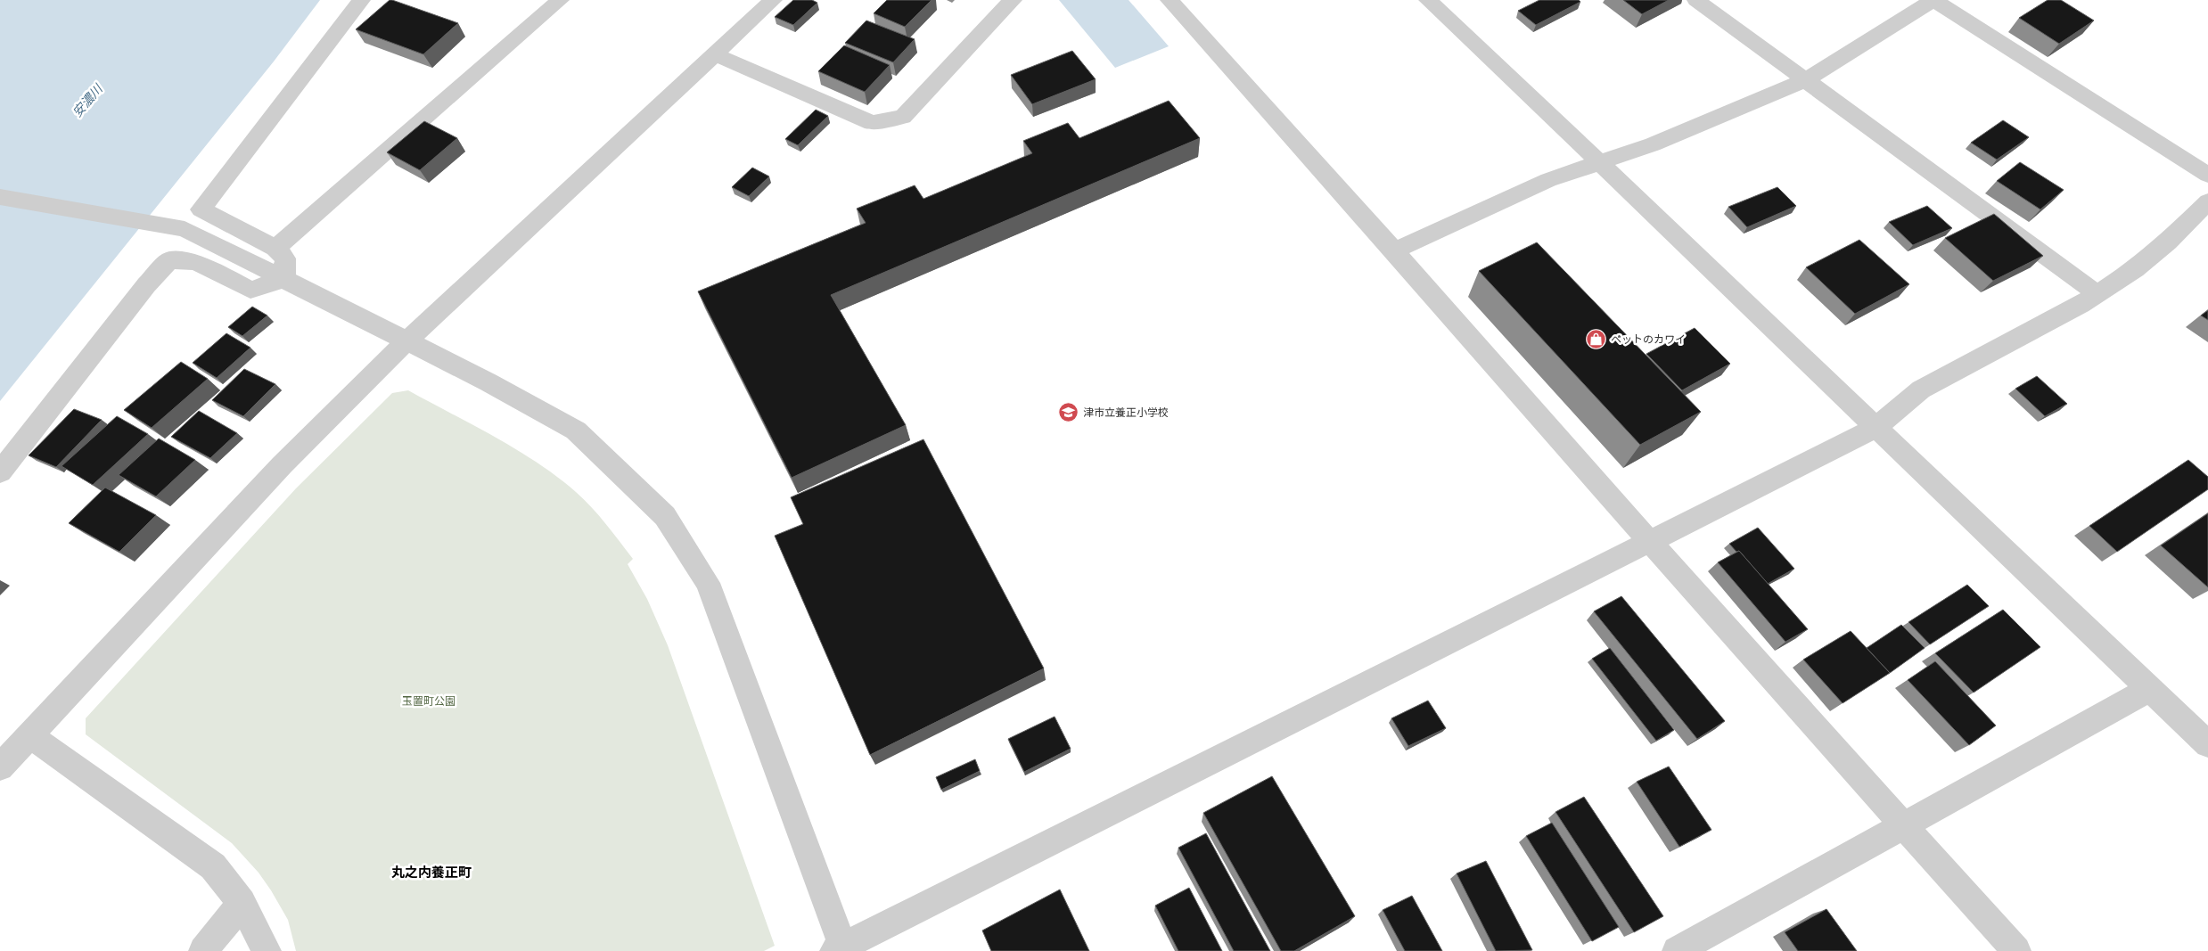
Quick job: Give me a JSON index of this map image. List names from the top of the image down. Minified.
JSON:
{"districts":["丸之内養正町"],"water":["安濃川"],"parks":["玉置町公園"],"places":{"shop":["ペットのカワイ"],"school or university":["津市立養正小学校"]}}
